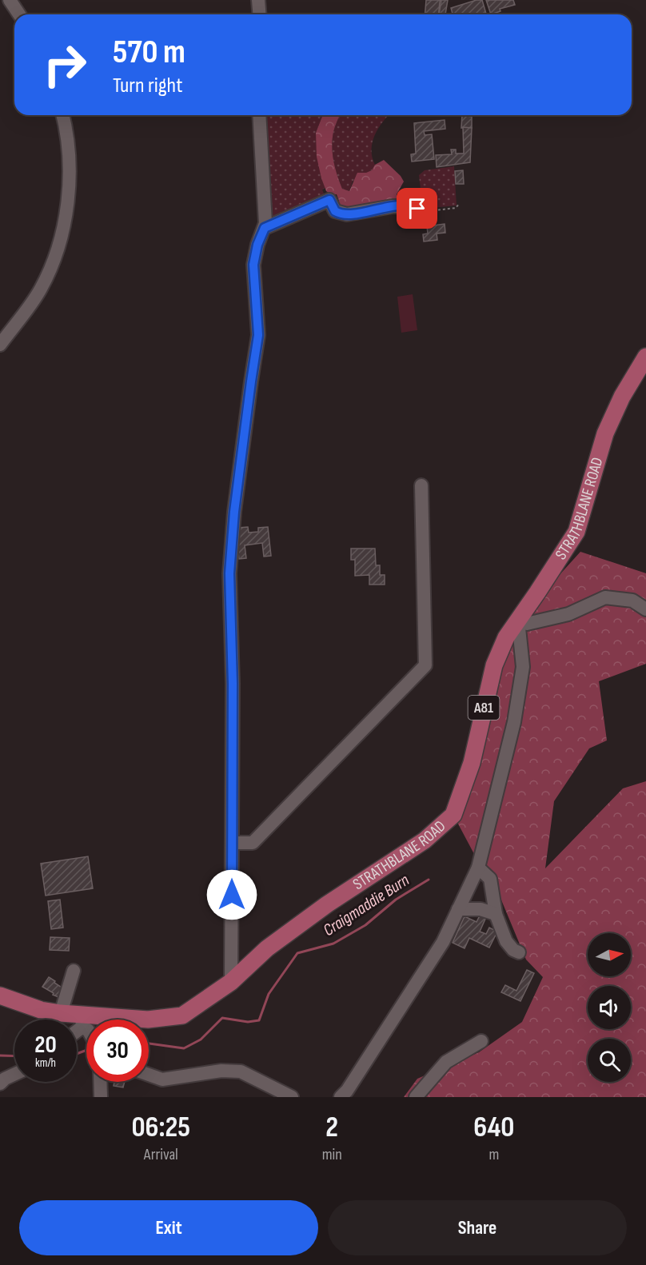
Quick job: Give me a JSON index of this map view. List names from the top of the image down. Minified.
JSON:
{"streets":{"main road":["STRATHBLANE ROAD","A81"]},"water":["Craigmaddie Burn"],"north":"right","page":{"turn":["570 m","Turn right"],"speed":"20 km/h","limit":"30","eta":["06:25","Arrival","2","min","640","m"],"buttons":["Exit","Share"]}}
